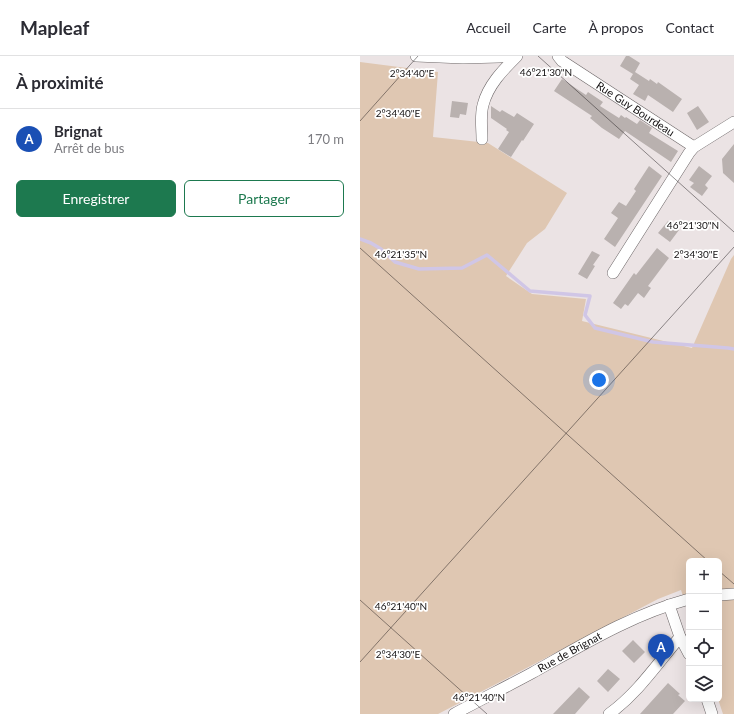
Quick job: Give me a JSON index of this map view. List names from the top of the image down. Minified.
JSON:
{"streets":{"street":["Rue Guy Bourdeau","Rue de Brignat"]},"page":{"header":"Mapleaf","nav":["Accueil","Carte","À propos","Contact"],"heading":"À proximité","list":[{"mark":"A","name":"Brignat","note":"Arrêt de bus","value":"170 m"}],"buttons":["Enregistrer","Partager"],"map_buttons":["+","−"],"pins":"A"},"coordinates":["46°21'30\"N","2°34'40\"E","46°21'35\"N","2°34'30\"E","46°21'40\"N"]}
